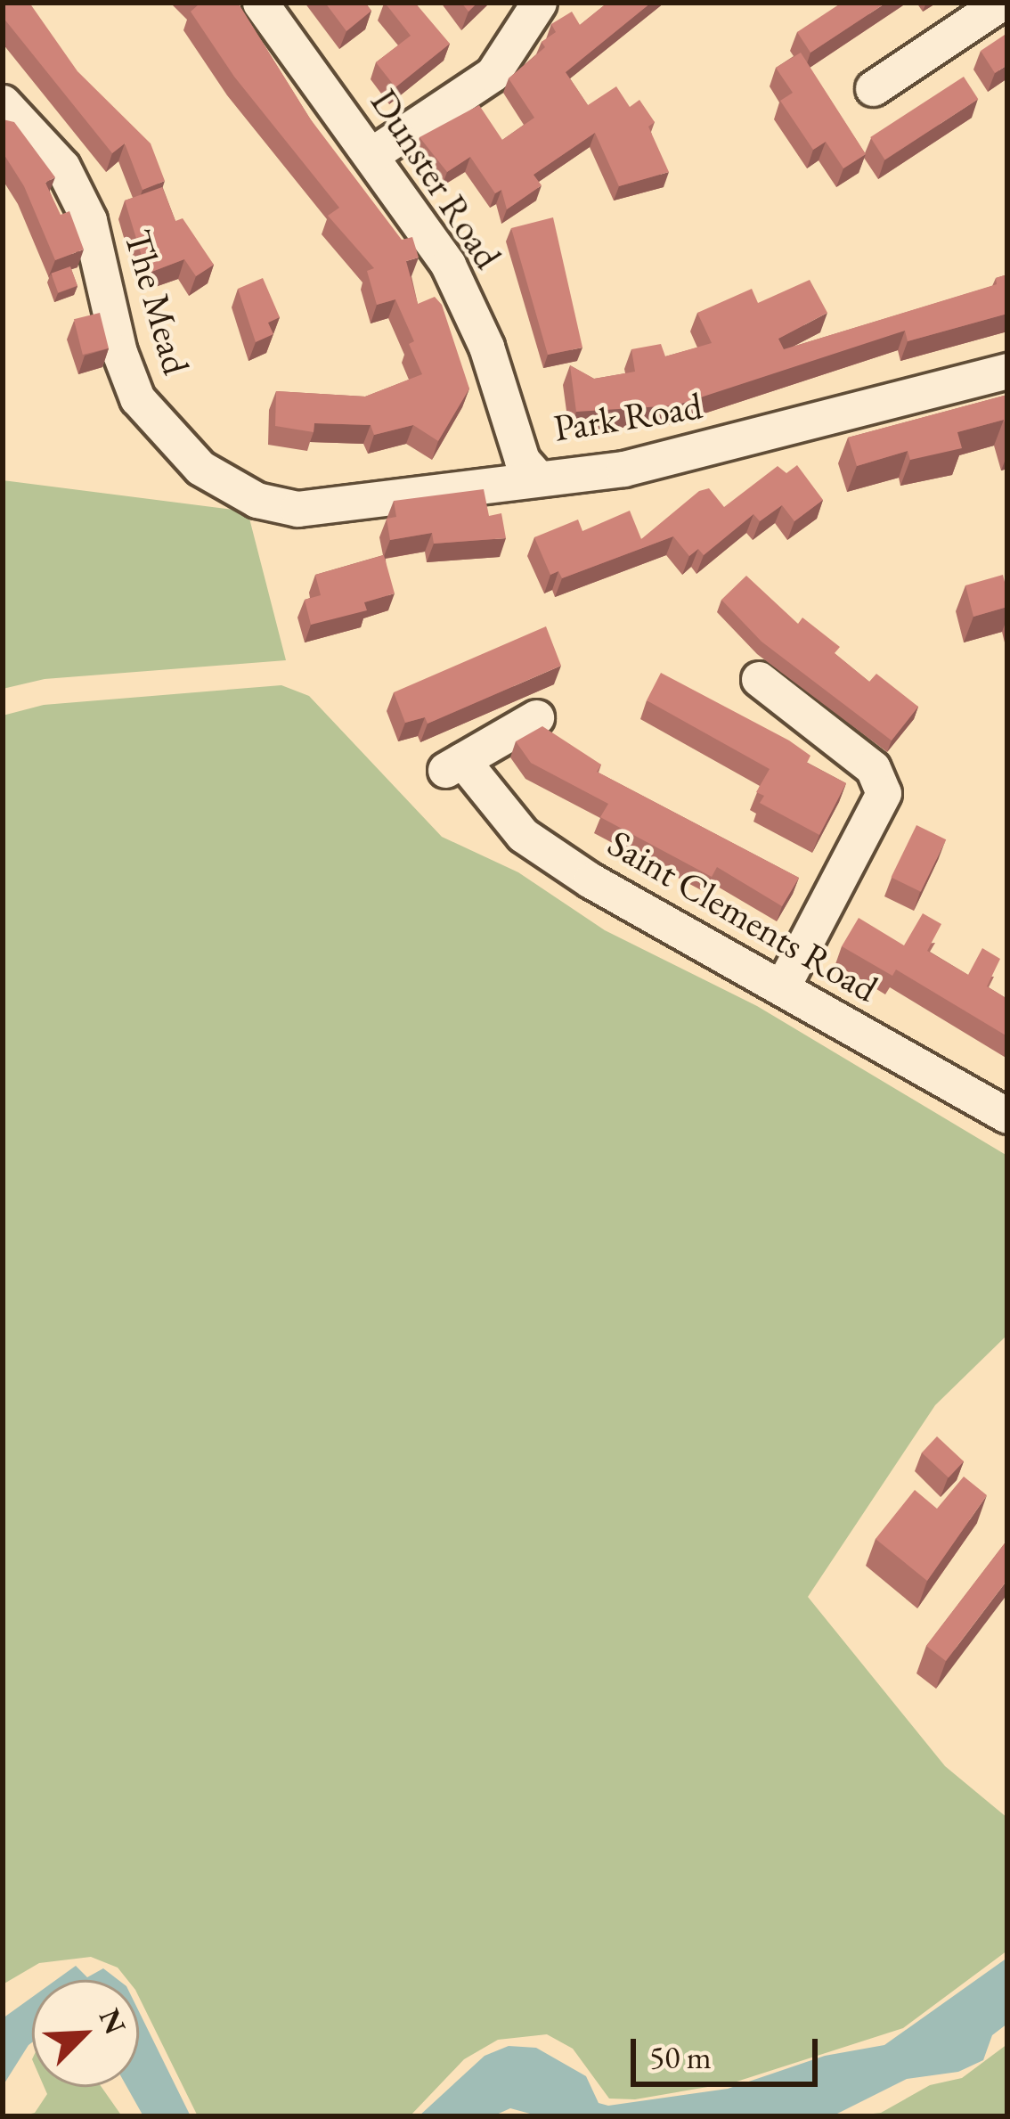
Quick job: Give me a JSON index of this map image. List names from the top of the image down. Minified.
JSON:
{"streets":{"street":["Dunster Road","The Mead","Park Road","Saint Clements Road"]},"crossings":[["Dunster Road","Park Road"],["The Mead","Park Road"]],"scale_bar":"50 m","north":"top right"}
